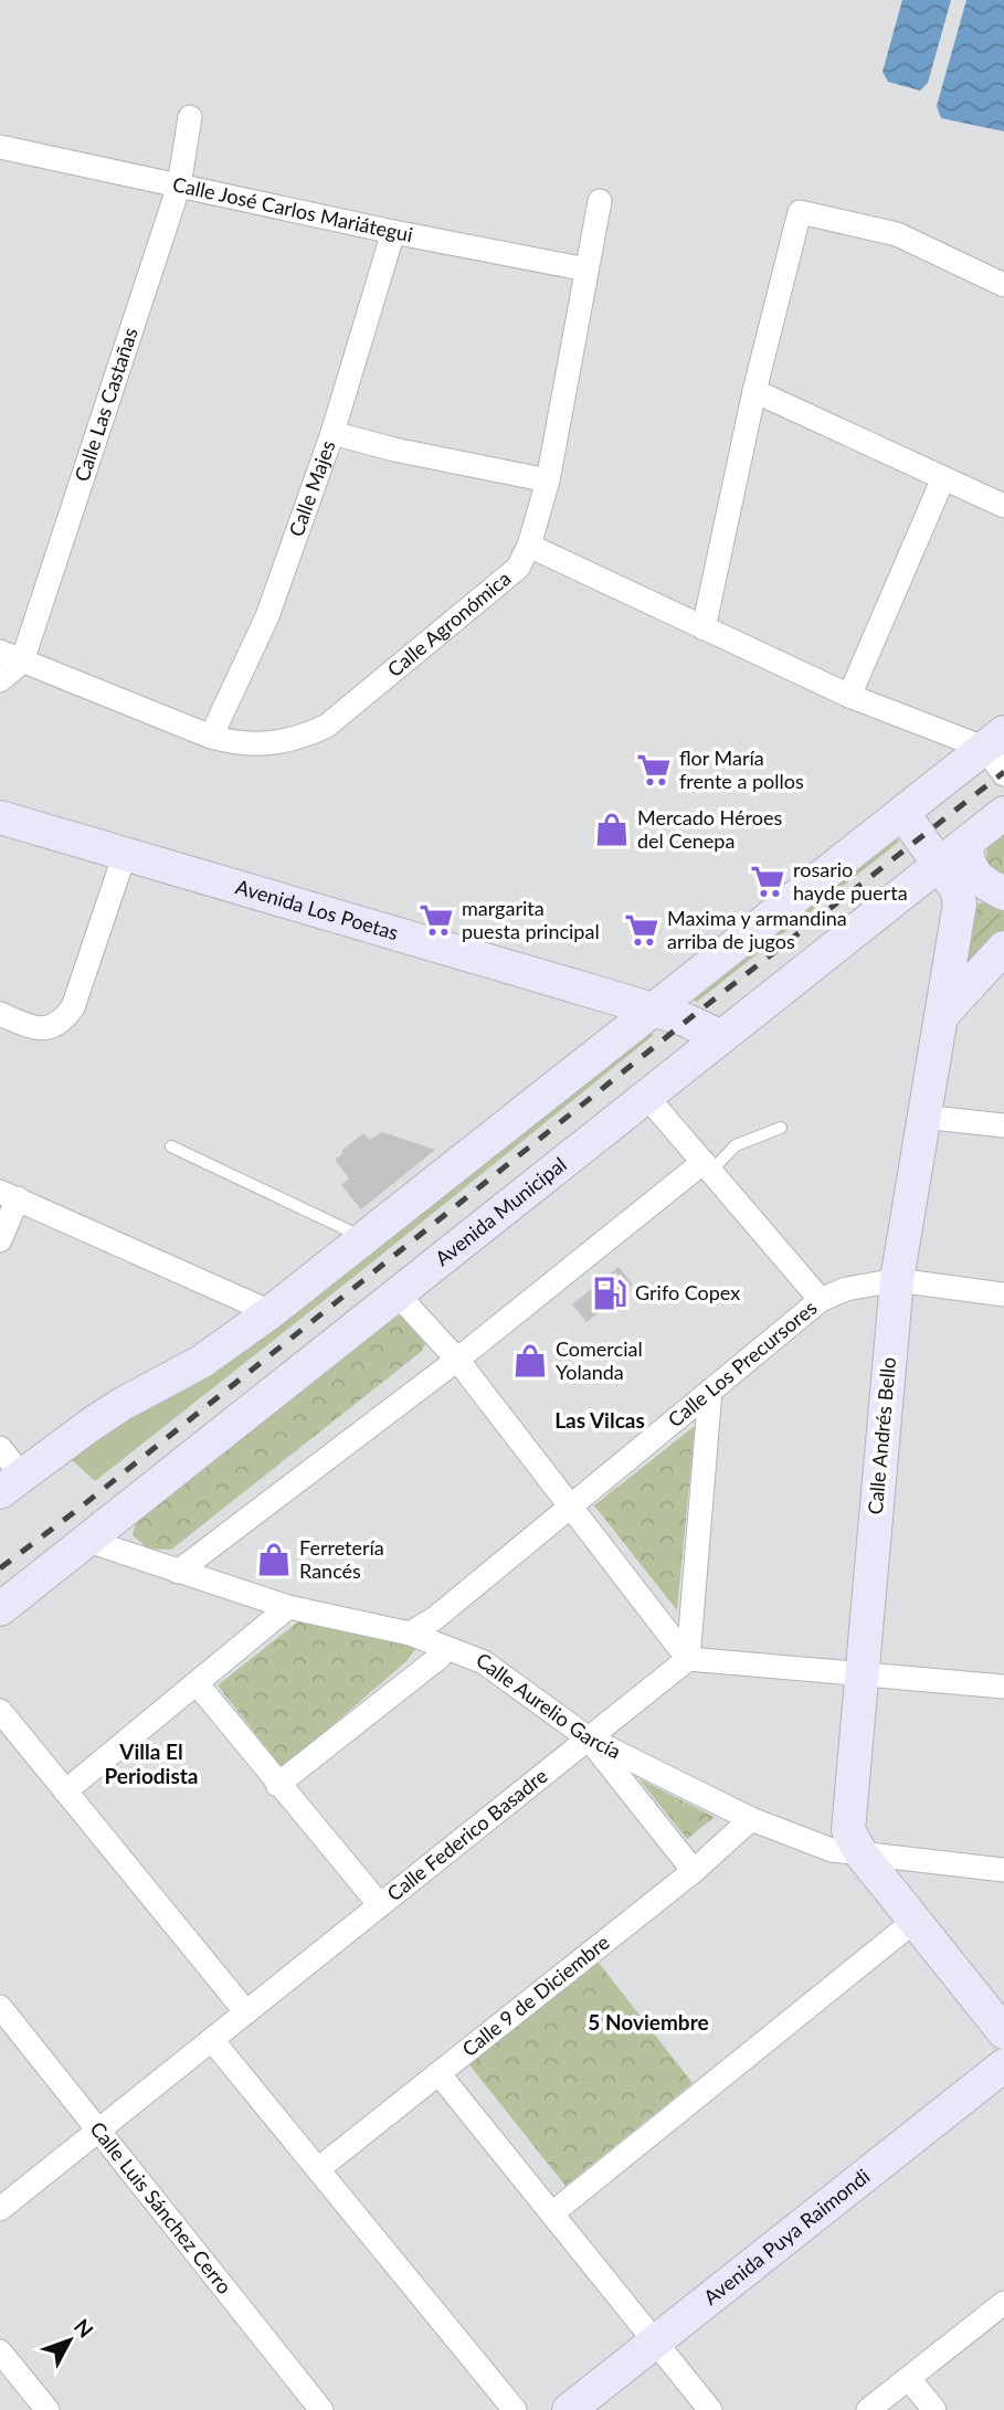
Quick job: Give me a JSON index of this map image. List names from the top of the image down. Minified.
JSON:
{"streets":{"street":["Calle José Carlos Mariátegui","Calle Las Castañas","Calle Majes","Calle Agronómica","Avenida Los Poetas","Avenida Municipal","Calle Los Precursores","Calle Andrés Bello","Calle Aurelio García","Calle Federico Basadre","Calle 9 de Diciembre","Calle Luis Sánchez Cerro","Avenida Puya Raimondi"]},"crossings":[["Calle José Carlos Mariátegui","Calle Las Castañas"],["Calle José Carlos Mariátegui","Calle Majes"],["Calle José Carlos Mariátegui","Calle Agronómica"],["Calle Las Castañas","Calle Agronómica"],["Calle Majes","Calle Agronómica"],["Avenida Los Poetas","Avenida Municipal"],["Avenida Municipal","Calle Andrés Bello"],["Avenida Municipal","Calle Aurelio García"],["Calle Los Precursores","Calle Andrés Bello"],["Calle Los Precursores","Calle Aurelio García"],["Calle Andrés Bello","Calle Aurelio García"],["Calle Aurelio García","Calle Federico Basadre"],["Calle Aurelio García","Calle 9 de Diciembre"],["Calle Federico Basadre","Calle Luis Sánchez Cerro"]],"districts":["Las Vilcas","Villa El Periodista","5 Noviembre"],"places":{"supermarket":["flor María frente a pollos","rosario hayde puerta","margarita puesta principal","Maxima y armandina arriba de jugos"],"shop":["Mercado Héroes del Cenepa","Comercial Yolanda","Ferretería Rancés"],"fuel station":["Grifo Copex"]},"north":"top right"}
